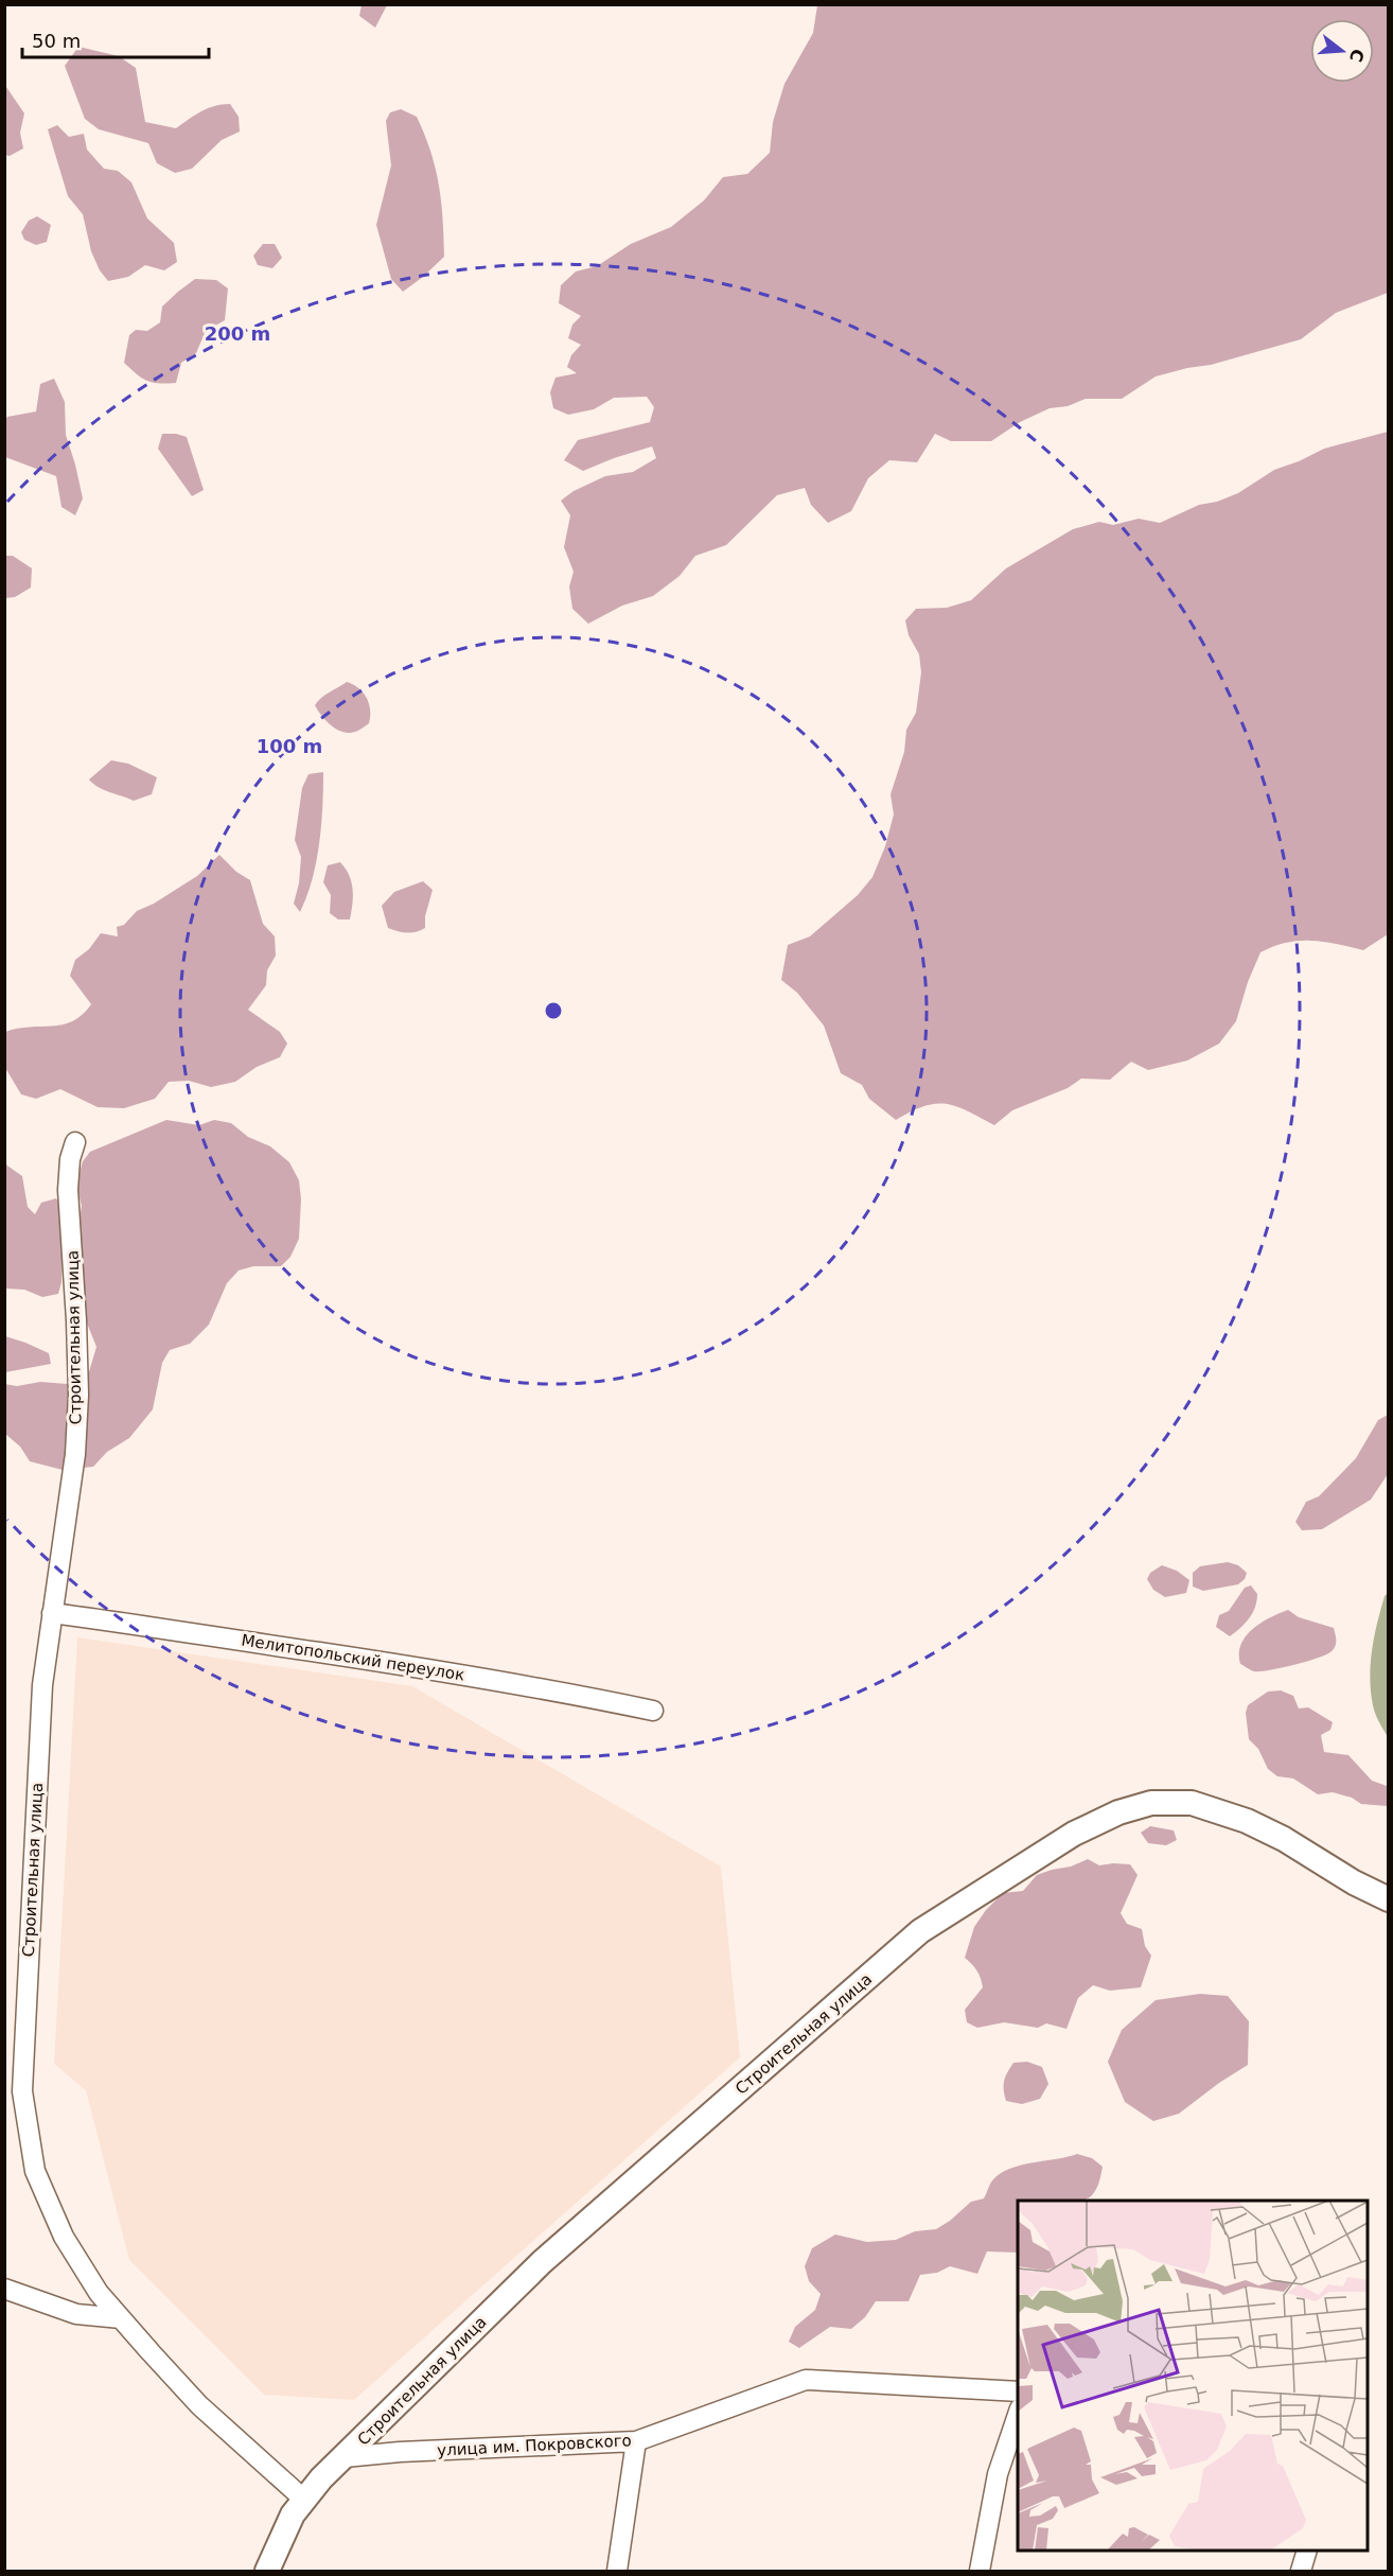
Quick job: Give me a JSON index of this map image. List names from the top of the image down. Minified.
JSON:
{"streets":{"street":["Строительная улица","Мелитопольский переулок","улица им. Покровского"]},"crossings":[["Строительная улица","Мелитопольский переулок"],["Строительная улица","улица им. Покровского"]],"scale_bar":"50 m","north":"right","rings":["200 m","100 m"]}
